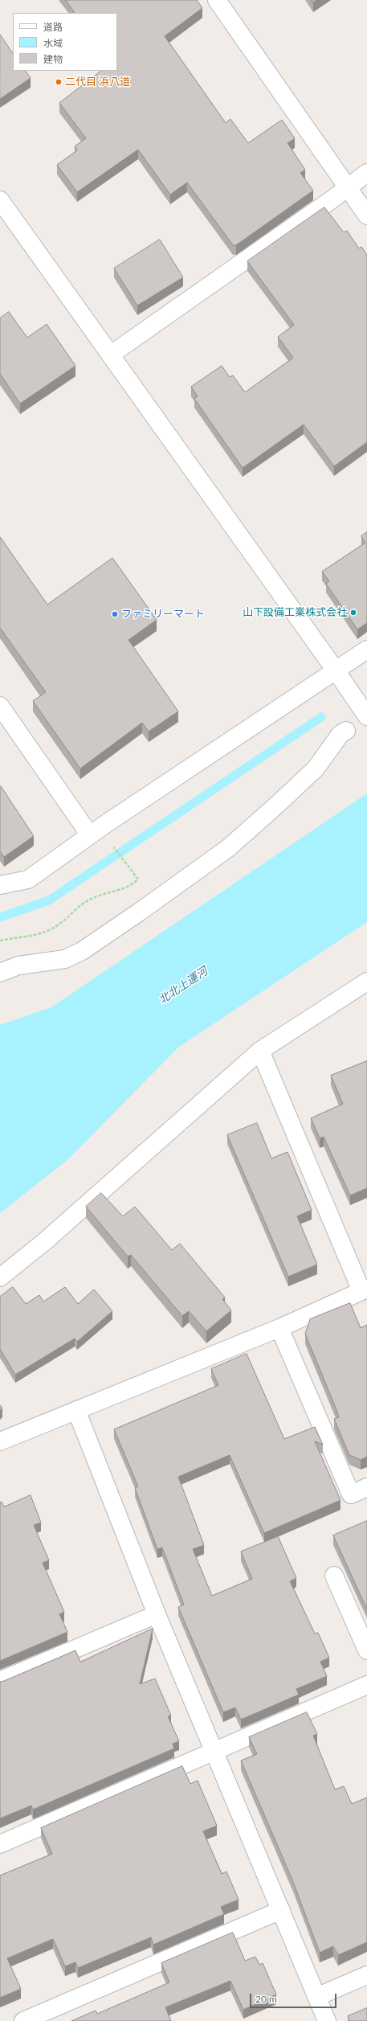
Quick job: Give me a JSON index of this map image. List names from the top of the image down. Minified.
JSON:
{"water":["北北上運河"],"places":["二代目 浜八道","山下設備工業株式会社","ファミリーマート"],"legend":["道路","水域","建物"],"scale_bar":"20 m"}
